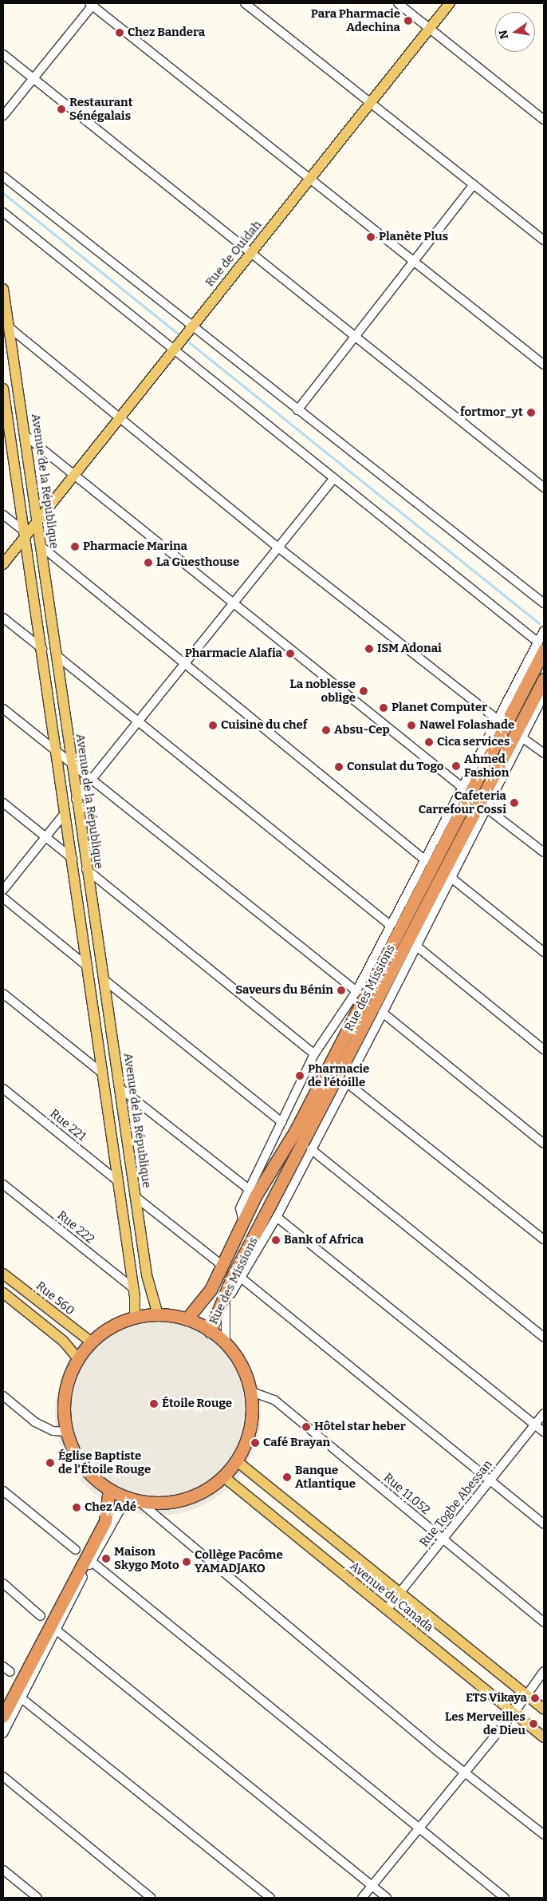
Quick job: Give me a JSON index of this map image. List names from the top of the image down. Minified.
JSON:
{"streets":{"highway":["Rue des Missions"],"main road":["Rue de Ouidah","Avenue de la République","Rue 560","Avenue du Canada"],"street":["Rue 221","Rue 222","Rue 11.052","Rue Togbe Abessan"]},"crossings":[["Rue de Ouidah","Avenue de la République"],["Avenue de la République","Rue 221"],["Avenue de la République","Rue 222"],["Rue 11.052","Rue Togbe Abessan"],["Rue Togbe Abessan","Avenue du Canada"]],"places":["Para Pharmacie Adechina","Chez Bandera","Restaurant Sénégalais","Planète Plus","fortmor_yt","Pharmacie Marina","La Guesthouse","ISM Adonai","Pharmacie Alafia","La noblesse oblige","Planet Computer","Cuisine du chef","Nawel Folashade","Absu-Cep","Cica services","Ahmed Fashion","Consulat du Togo","Cafeteria Carrefour Cossi","Saveurs du Bénin","Pharmacie de l’étoille","Bank of Africa","Étoile Rouge","Hôtel star heber","Café Brayan","Église Baptiste de l'Étoile Rouge","Banque Atlantique","Chez Adé","Maison Skygo Moto","Collège Pacôme YAMADJAKO","ETS Vikaya","Les Merveilles de Dieu"],"north":"left"}
